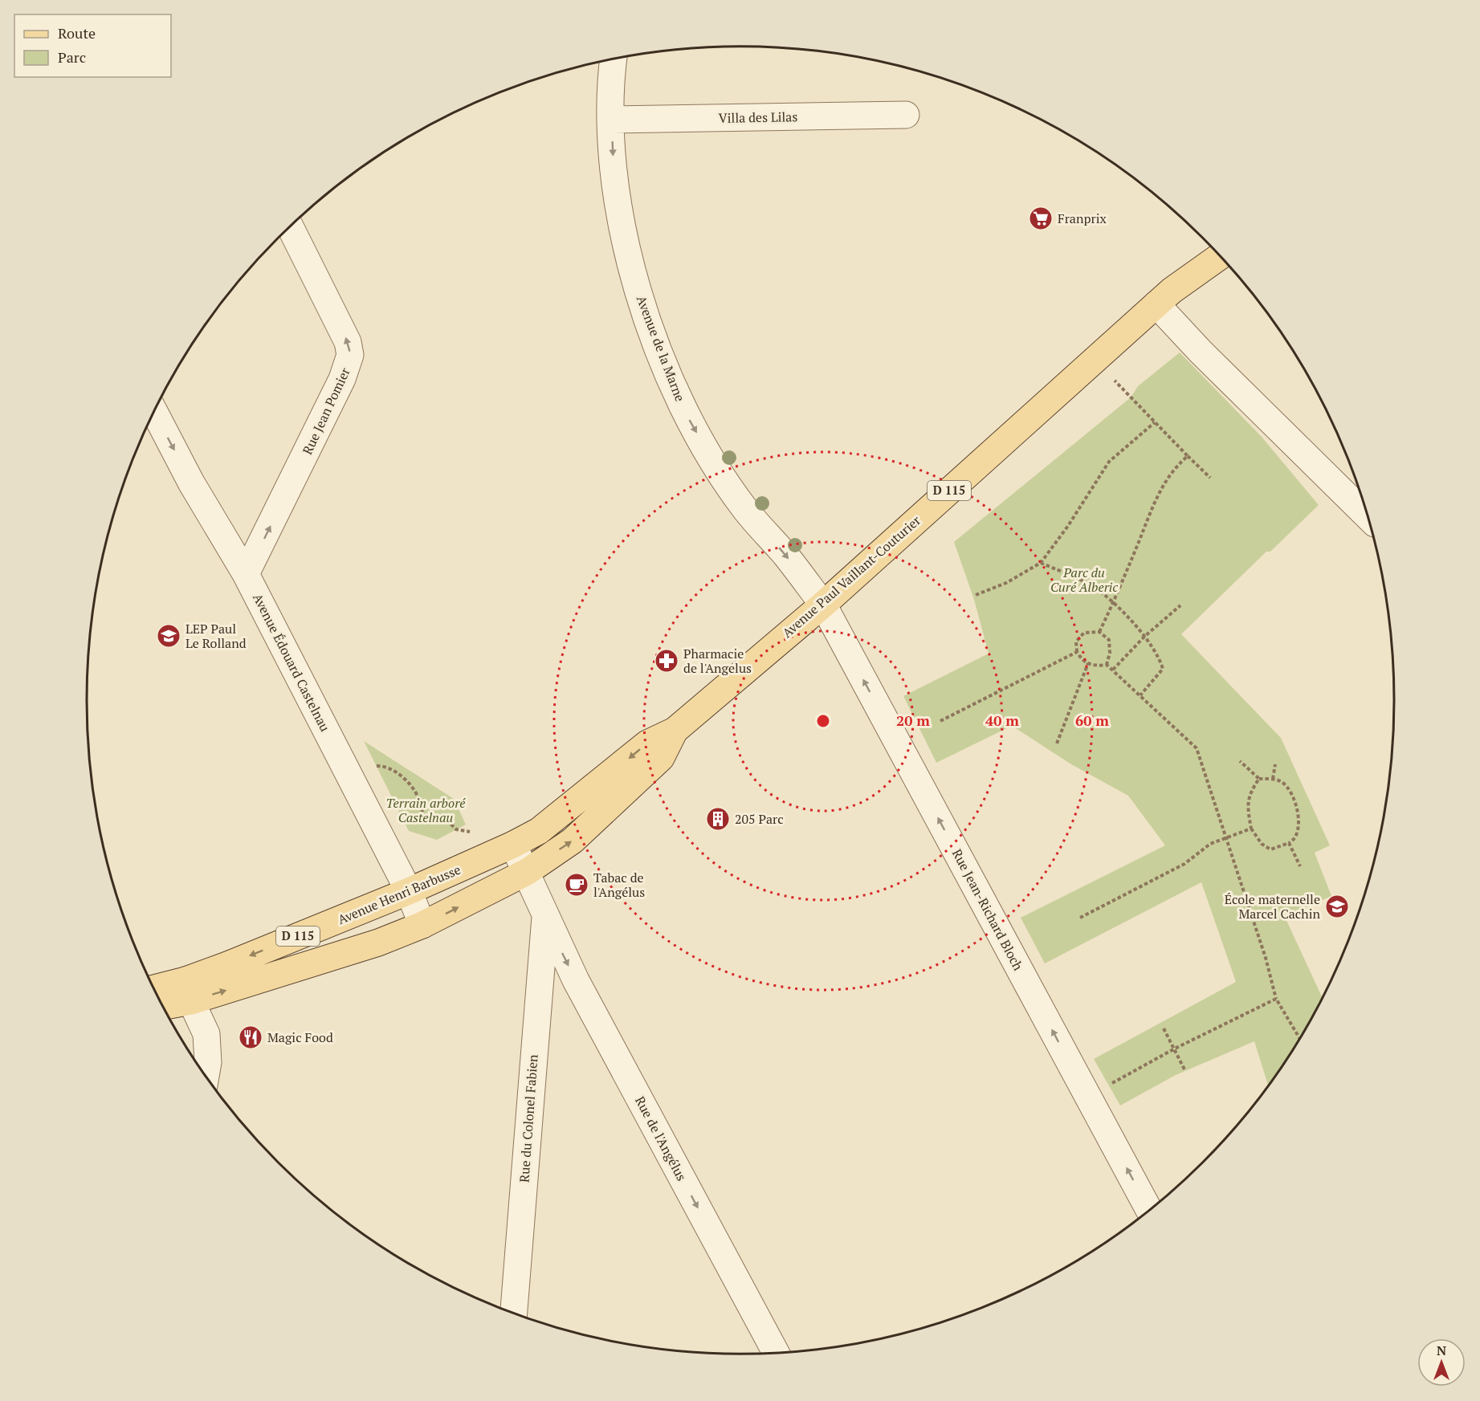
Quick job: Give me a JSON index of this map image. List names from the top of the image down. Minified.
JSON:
{"streets":{"main road":["D 115","Avenue Paul Vaillant-Couturier","Avenue Henri Barbusse"],"street":["Villa des Lilas","Avenue de la Marne","Rue Jean Pomier","Avenue Édouard Castelnau","Rue Jean-Richard Bloch","Rue du Colonel Fabien","Rue de l'Angélus"]},"crossings":[["Villa des Lilas","Avenue de la Marne"],["Avenue de la Marne","Avenue Paul Vaillant-Couturier"],["Avenue de la Marne","Rue Jean-Richard Bloch"],["Rue Jean Pomier","Avenue Édouard Castelnau"],["Avenue Paul Vaillant-Couturier","Avenue Édouard Castelnau"],["Avenue Paul Vaillant-Couturier","Avenue Henri Barbusse"],["Avenue Paul Vaillant-Couturier","Rue Jean-Richard Bloch"],["Avenue Paul Vaillant-Couturier","Rue de l'Angélus"],["Avenue Édouard Castelnau","Avenue Henri Barbusse"],["Rue du Colonel Fabien","Rue de l'Angélus"]],"one_way":["Avenue de la Marne","Rue Jean Pomier","Rue Jean-Richard Bloch","Rue de l'Angélus"],"parks":["Parc du Curé Alberic","Terrain arboré Castelnau"],"places":{"supermarket":["Franprix"],"school or university":["LEP Paul Le Rolland","École maternelle Marcel Cachin"],"pharmacy":["Pharmacie de l'Angelus"],"building":["205 Parc"],"cafe":["Tabac de l'Angélus"],"restaurant":["Magic Food"]},"legend":["Route","Parc"],"north":"top","rings":["20 m","40 m","60 m"]}
